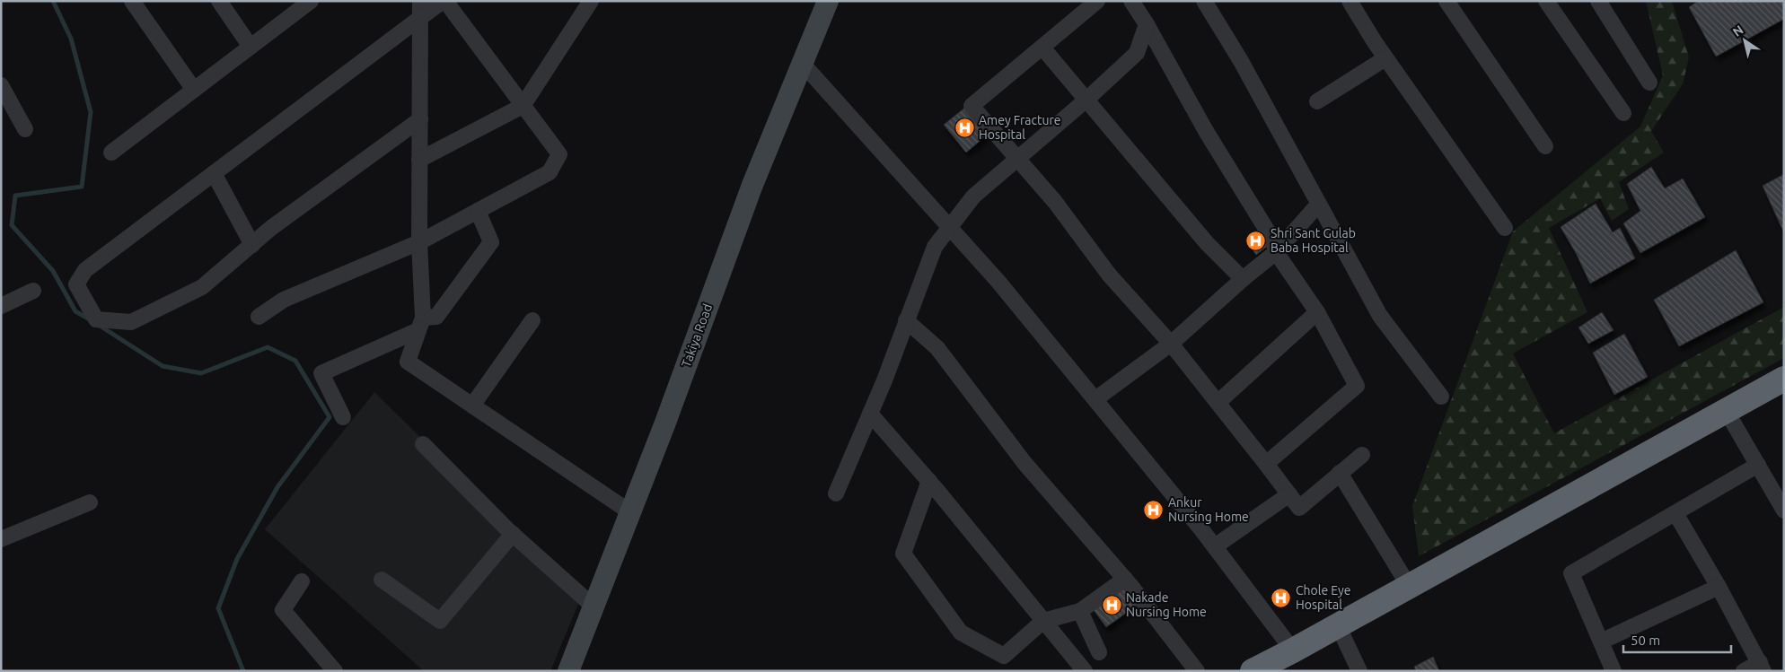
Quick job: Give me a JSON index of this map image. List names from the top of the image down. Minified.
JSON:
{"streets":{"main road":["Takiya Road"]},"places":{"hospital":["Amey Fracture Hospital","Shri Sant Gulab Baba Hospital","Ankur Nursing Home","Chole Eye Hospital","Nakade Nursing Home"]},"scale_bar":"50 m","north":"top left"}
